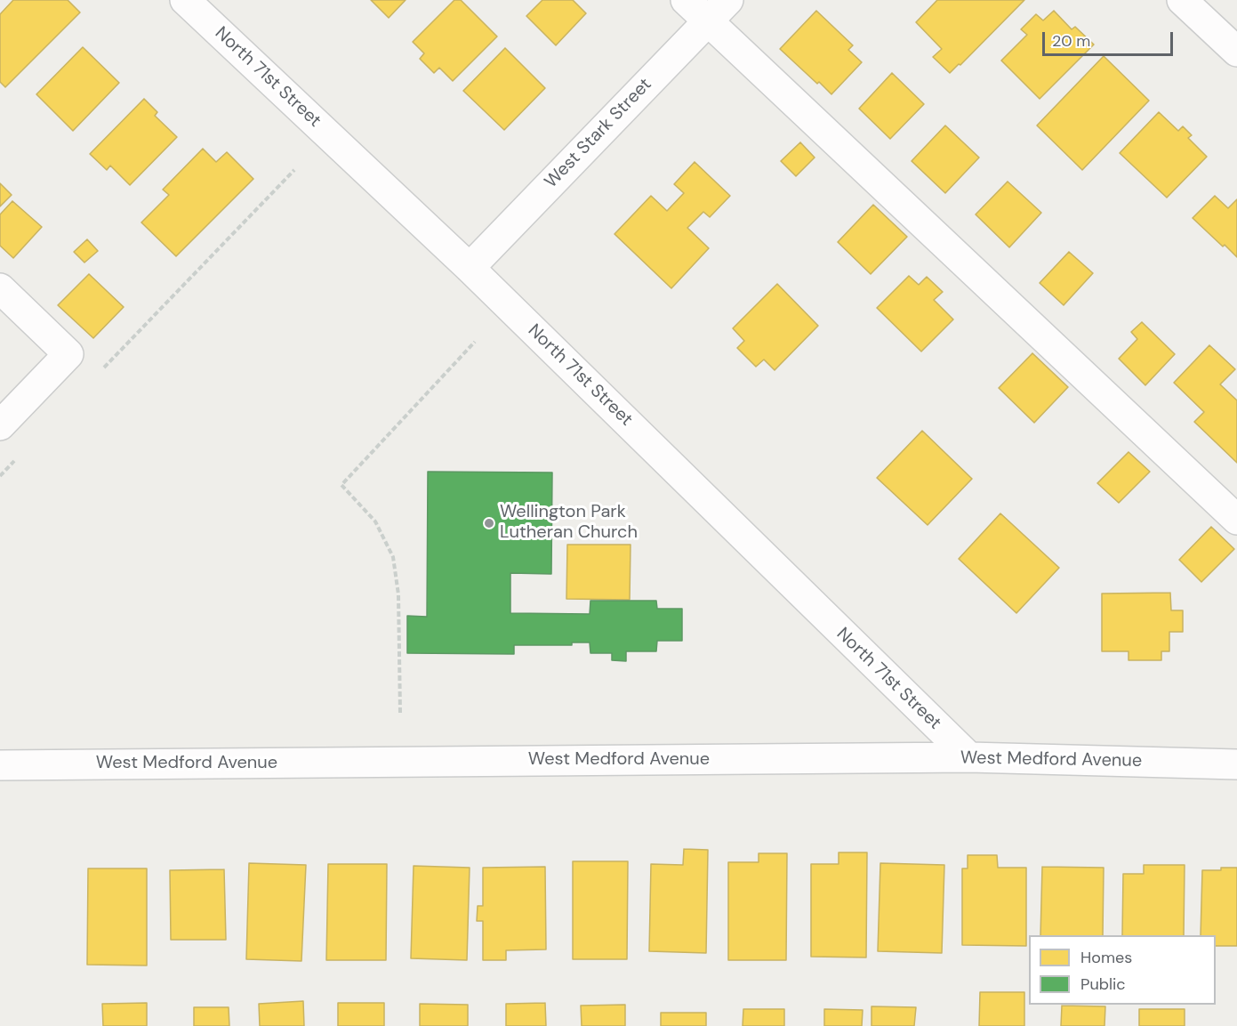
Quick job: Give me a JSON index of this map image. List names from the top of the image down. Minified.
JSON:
{"streets":{"street":["North 71st Street","West Stark Street","West Medford Avenue"]},"crossings":[["North 71st Street","West Stark Street"],["North 71st Street","West Medford Avenue"]],"places":["Wellington Park Lutheran Church"],"legend":["Homes","Public"],"scale_bar":"20 m"}
